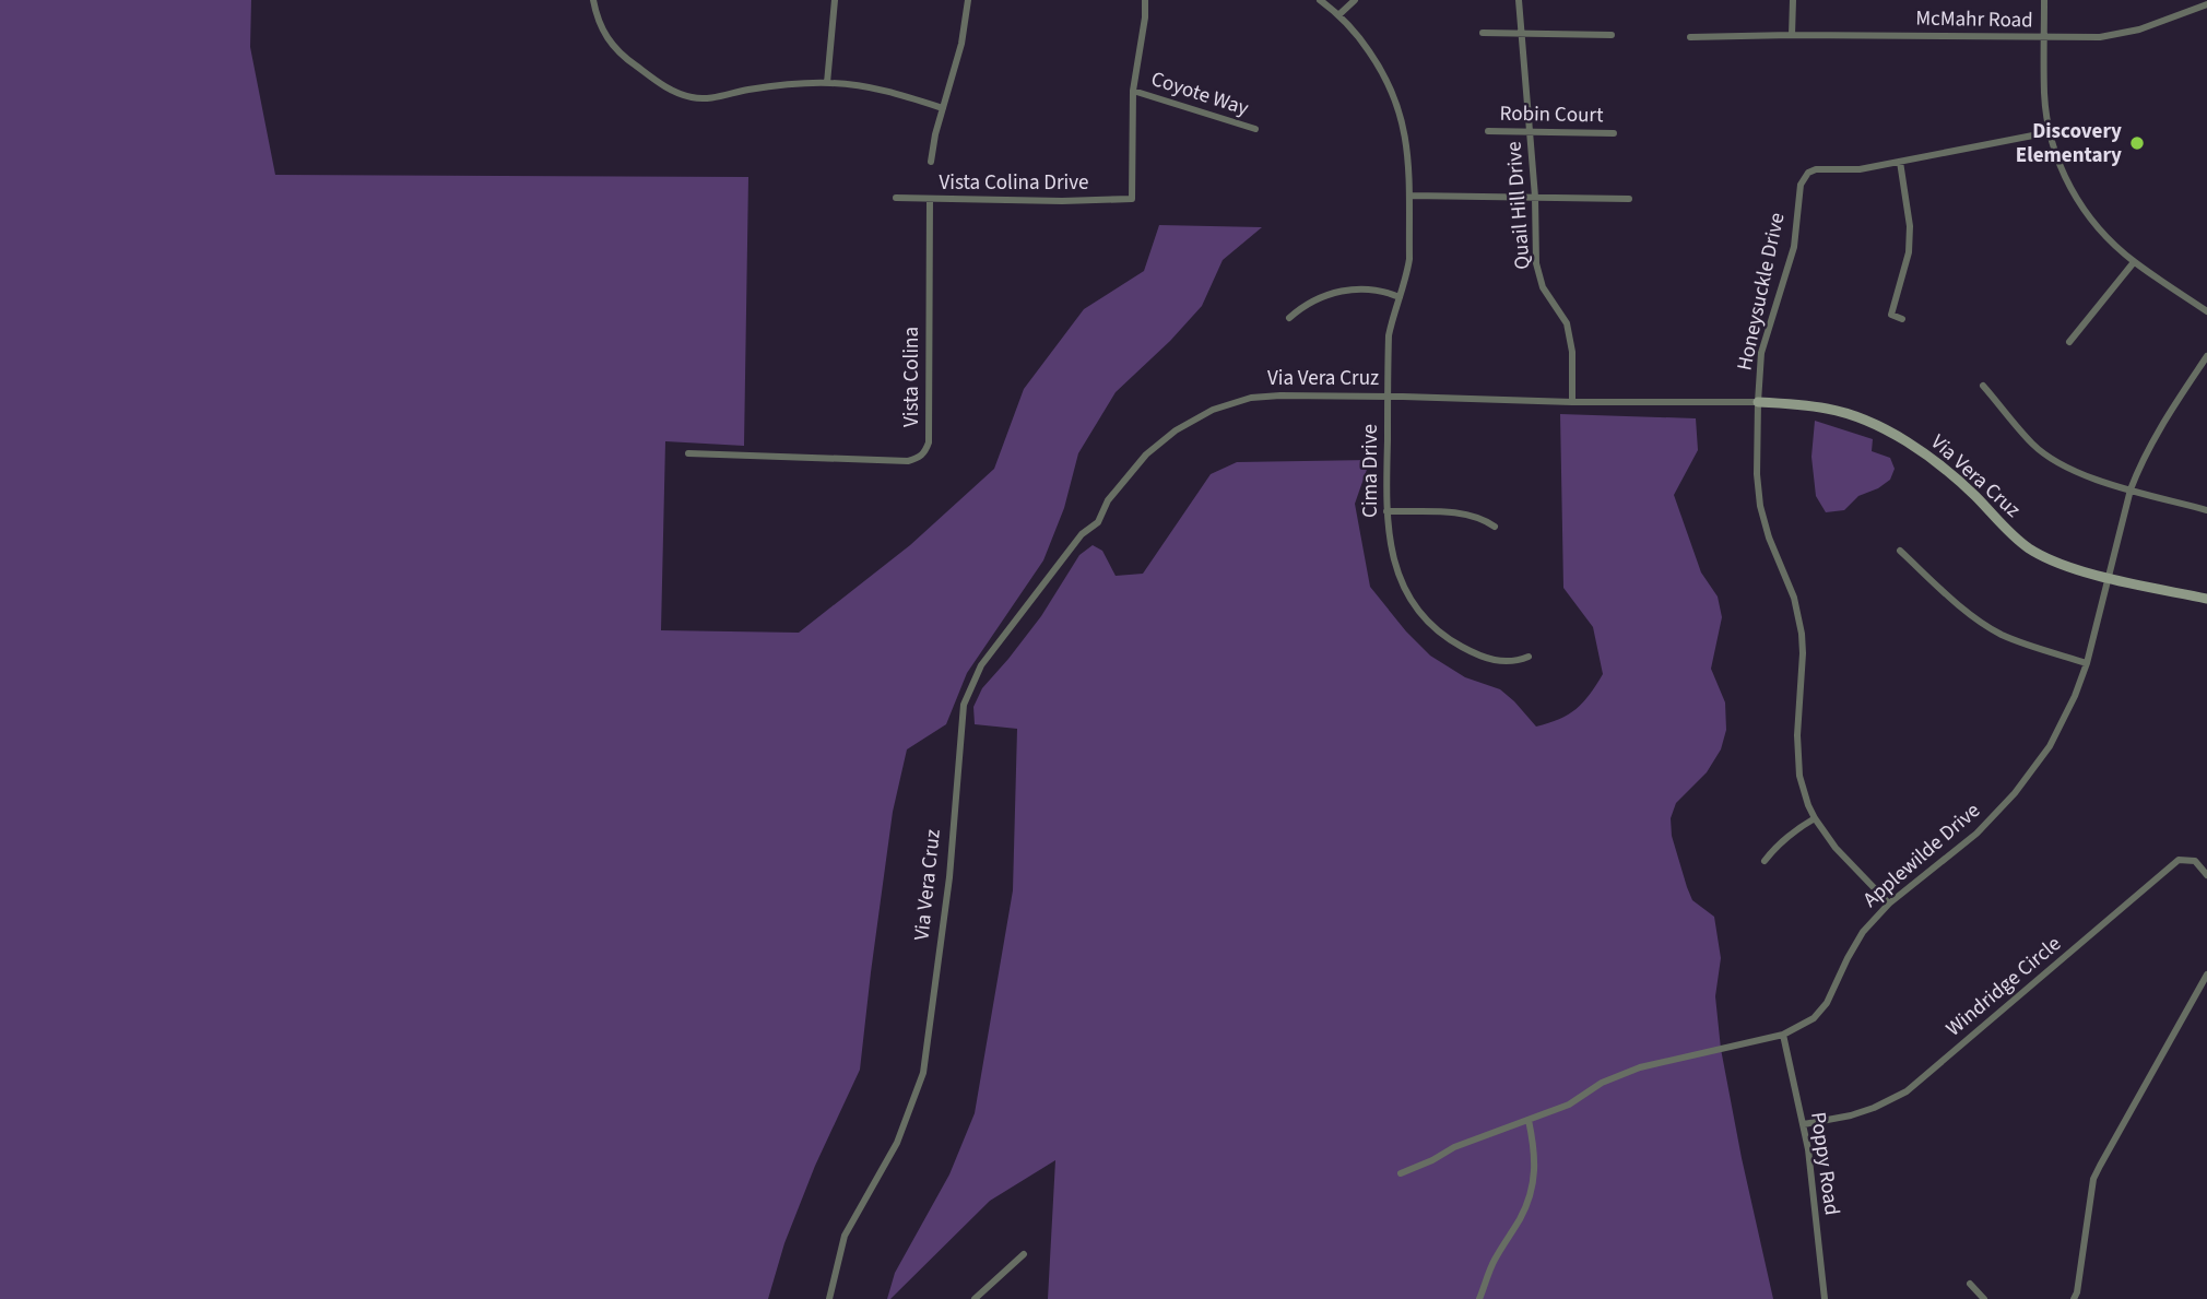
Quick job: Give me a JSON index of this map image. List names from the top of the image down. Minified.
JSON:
{"streets":{"street":["McMahr Road","Coyote Way","Robin Court","Vista Colina Drive","Quail Hill Drive","Honeysuckle Drive","Vista Colina","Via Vera Cruz","Cima Drive","Applewilde Drive","Windridge Circle","Poppy Road"]},"crossings":[["Coyote Way","Vista Colina Drive"],["Robin Court","Quail Hill Drive"],["Vista Colina Drive","Vista Colina"],["Quail Hill Drive","Via Vera Cruz"],["Honeysuckle Drive","Via Vera Cruz"],["Honeysuckle Drive","Applewilde Drive"],["Via Vera Cruz","Cima Drive"],["Via Vera Cruz","Applewilde Drive"],["Applewilde Drive","Poppy Road"],["Windridge Circle","Poppy Road"]],"places":["Discovery Elementary"]}
